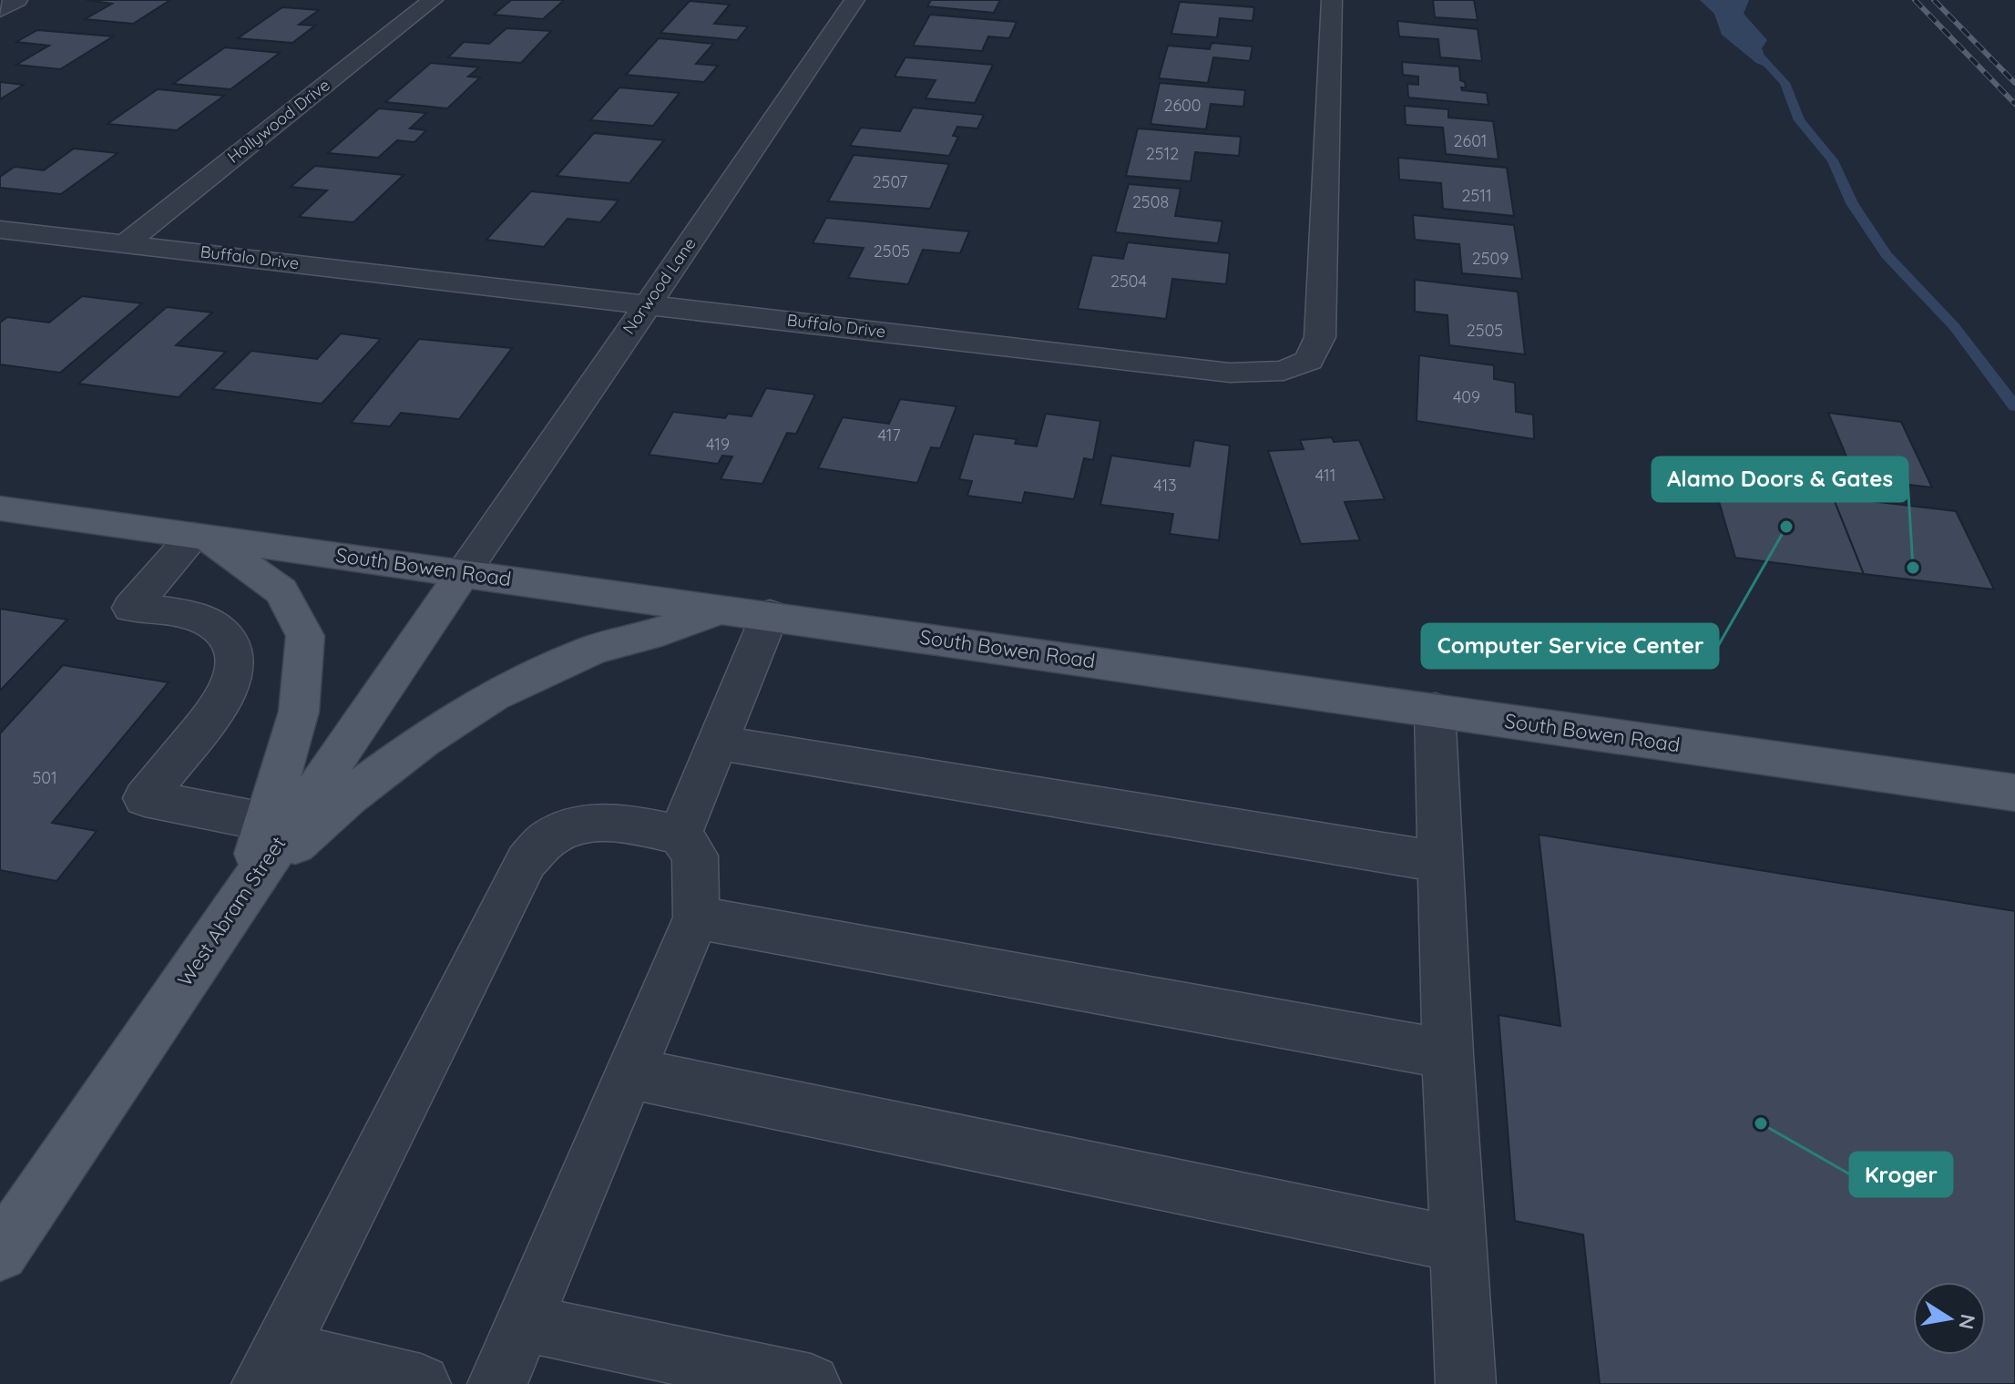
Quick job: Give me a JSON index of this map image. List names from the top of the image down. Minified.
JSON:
{"streets":{"main road":["South Bowen Road","West Abram Street"],"street":["Hollywood Drive","Buffalo Drive","Norwood Lane"]},"crossings":[["Hollywood Drive","Buffalo Drive"],["Buffalo Drive","Norwood Lane"],["Norwood Lane","South Bowen Road"],["Norwood Lane","West Abram Street"],["South Bowen Road","West Abram Street"]],"places":["Computer Service Center","Alamo Doors & Gates","Kroger"],"house_numbers":["2600","2601","2512","2507","2511","2508","2505","2509","2504","2505","409","417","419","411","413","501"],"north":"right"}
